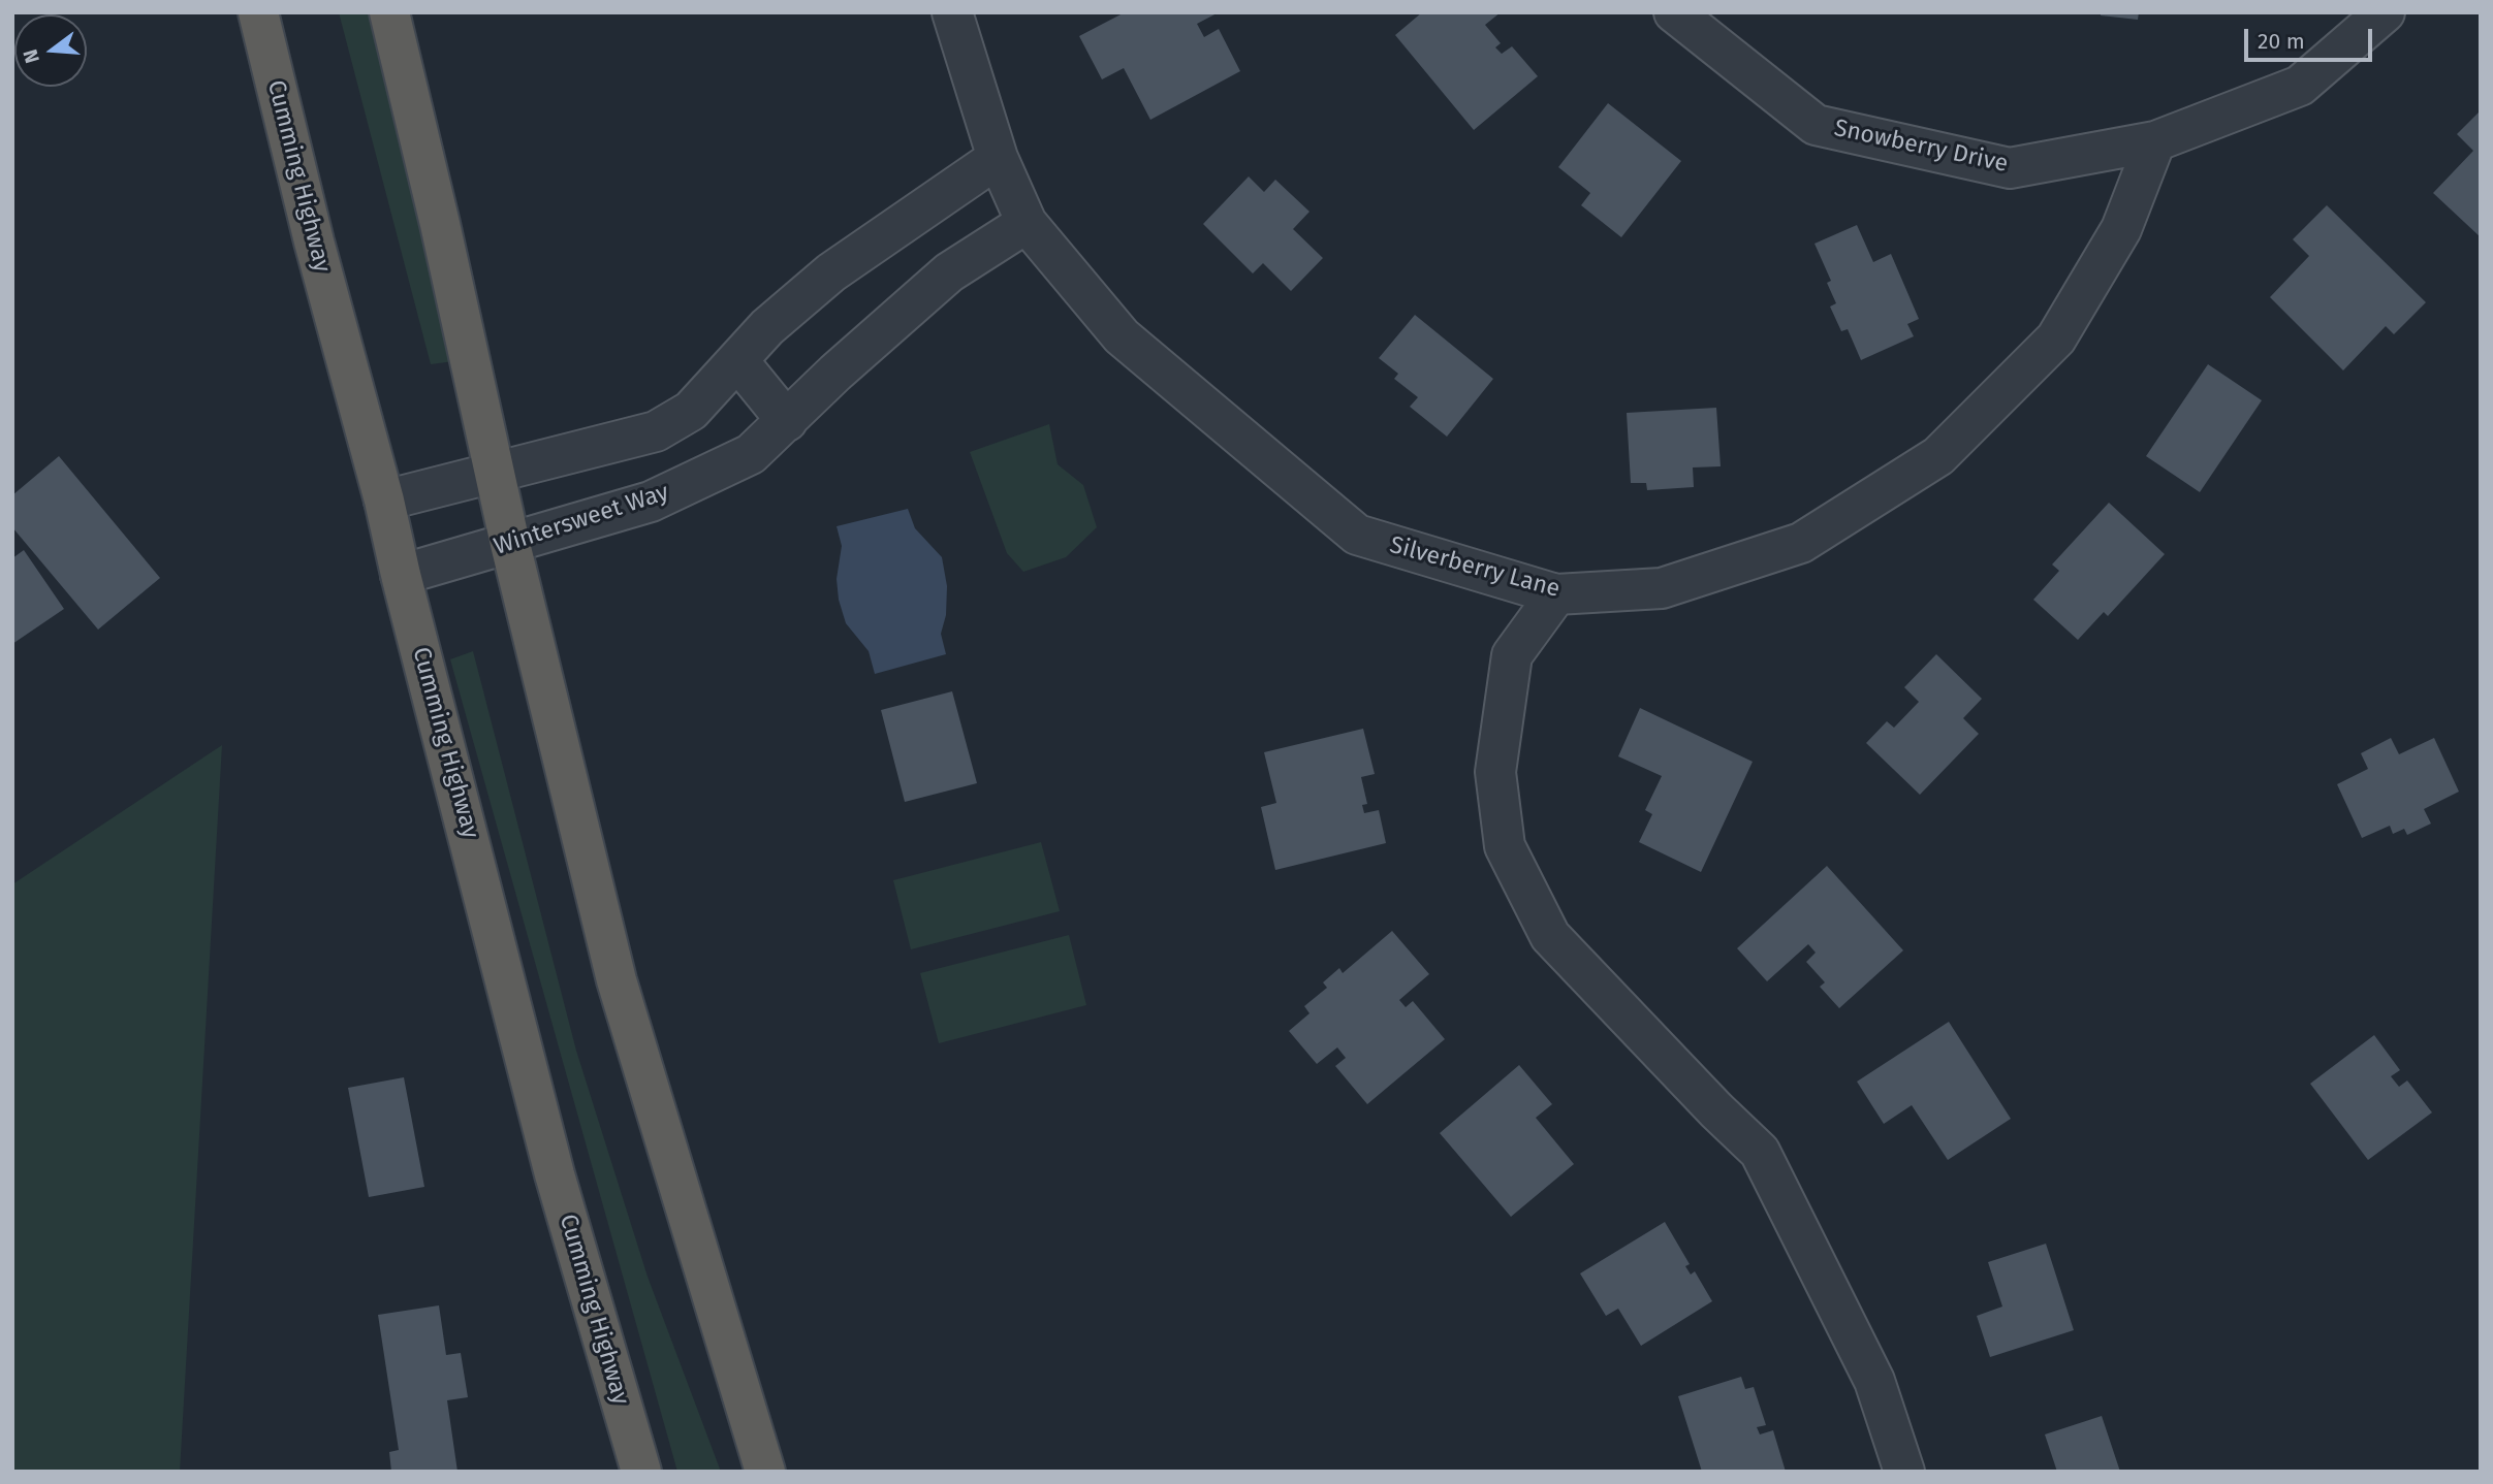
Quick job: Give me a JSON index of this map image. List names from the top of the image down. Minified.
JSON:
{"streets":{"highway":["Cumming Highway"],"street":["Snowberry Drive","Wintersweet Way","Silverberry Lane"]},"crossings":[["Snowberry Drive","Silverberry Lane"],["Cumming Highway","Wintersweet Way"],["Wintersweet Way","Silverberry Lane"]],"scale_bar":"20 m","north":"left"}
